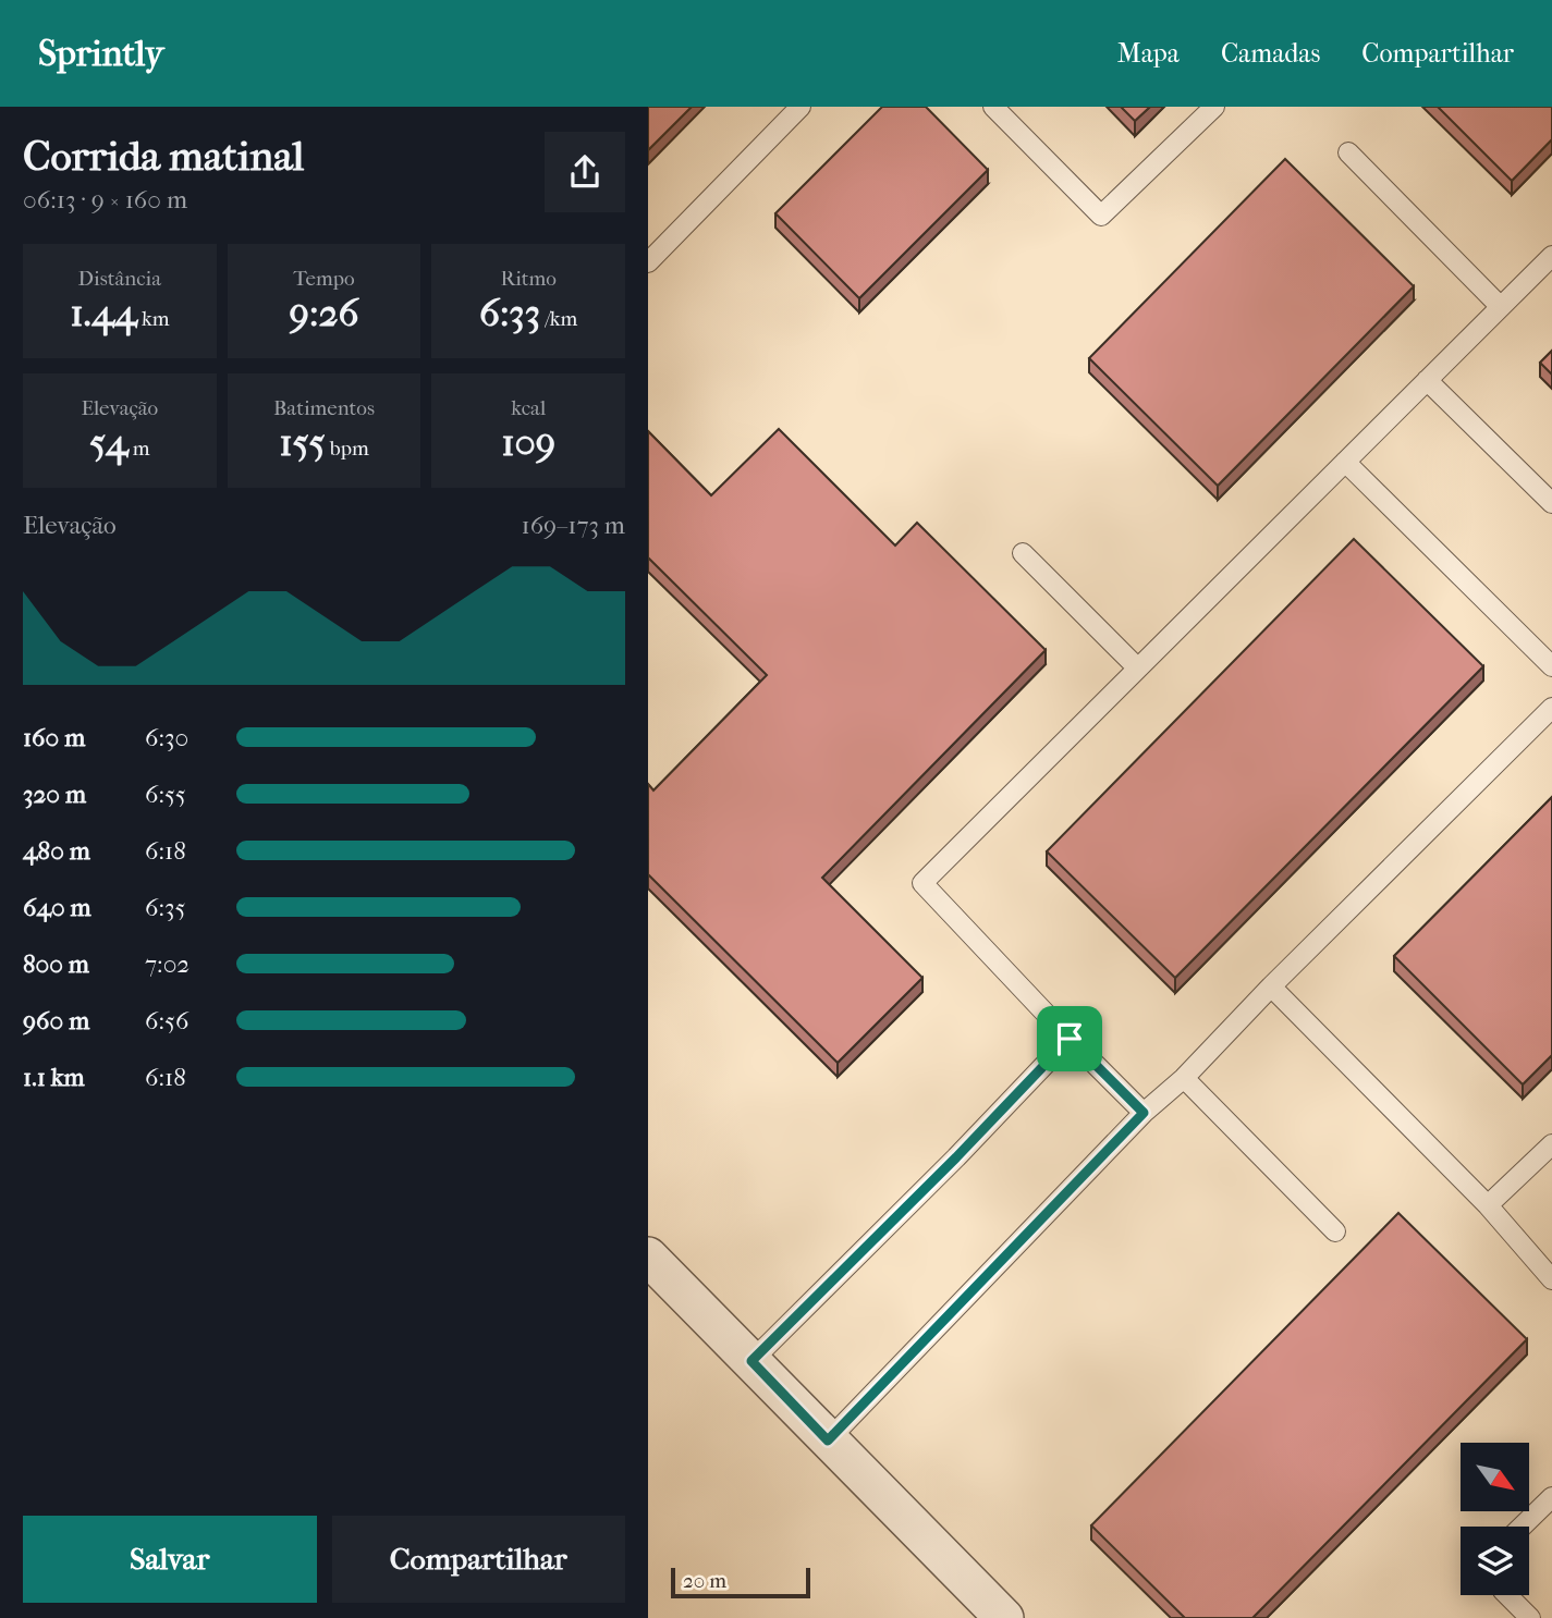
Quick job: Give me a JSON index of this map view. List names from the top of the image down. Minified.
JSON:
{"scale_bar":"20 m","north":"bottom right","page":{"header":"Sprintly","nav":["Mapa","Camadas","Compartilhar"],"heading":["Corrida matinal","06:13 · 9 × 160 m"],"stats":[["Distância","1.44 km"],["Tempo","9:26"],["Ritmo","6:33 /km"],["Elevação","54 m"],["Batimentos","155 bpm"],["kcal","109"]],"chart":["Elevação","169–173 m"],"list":[{"name":"160 m","note":"6:30"},{"name":"320 m","note":"6:55"},{"name":"480 m","note":"6:18"},{"name":"640 m","note":"6:35"},{"name":"800 m","note":"7:02"},{"name":"960 m","note":"6:56"},{"name":"1.1 km","note":"6:18"}],"buttons":["Salvar","Compartilhar"],"scale":"20 m"}}
